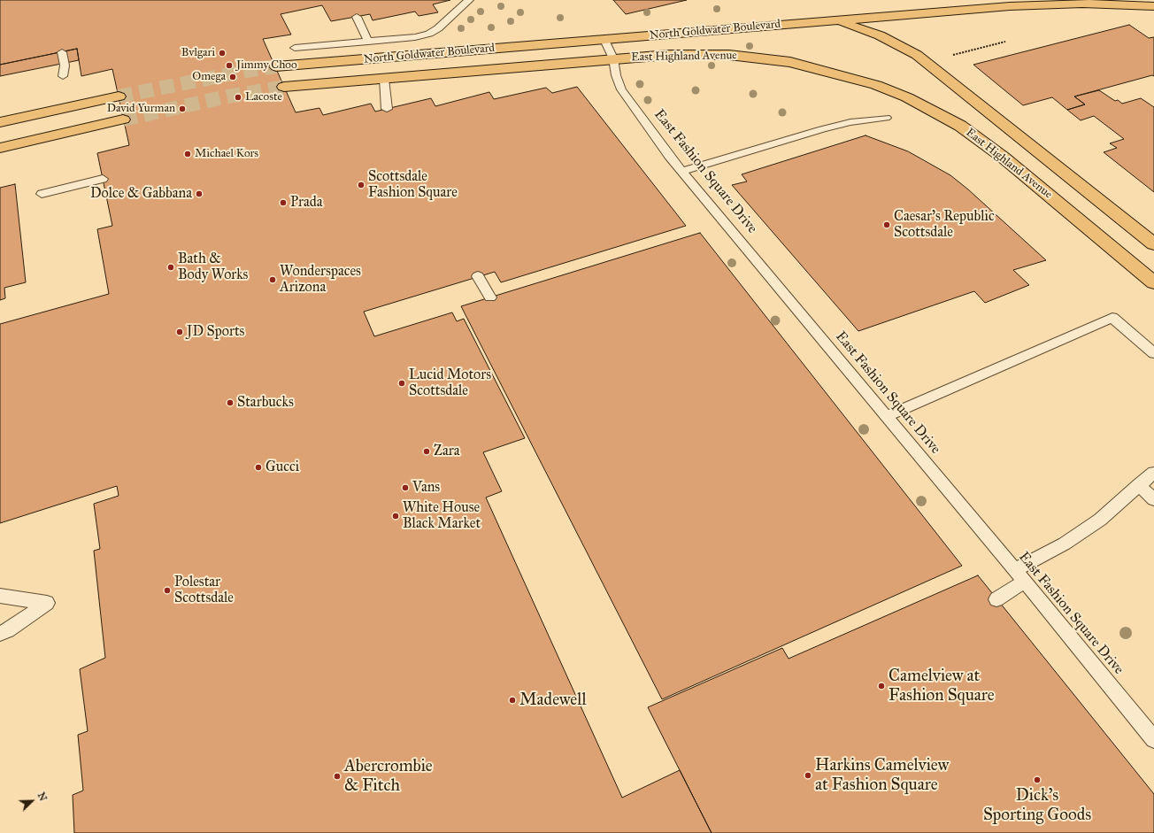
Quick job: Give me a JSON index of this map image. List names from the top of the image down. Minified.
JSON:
{"streets":{"main road":["North Goldwater Boulevard","East Highland Avenue"],"lane":["East Fashion Square Drive"]},"crossings":[["North Goldwater Boulevard","East Highland Avenue"],["North Goldwater Boulevard","East Fashion Square Drive"],["East Highland Avenue","East Fashion Square Drive"]],"places":["Bvlgari","Jimmy Choo","Omega","Lacoste","David Yurman","Michael Kors","Scottsdale Fashion Square","Dolce & Gabbana","Prada","Caesar's Republic Scottsdale","Bath & Body Works","Wonderspaces Arizona","JD Sports","Lucid Motors Scottsdale","Starbucks","Zara","Gucci","Vans","White House Black Market","Polestar Scottsdale","Camelview at Fashion Square","Madewell","Harkins Camelview at Fashion Square","Abercrombie & Fitch","Dick's Sporting Goods"],"north":"top right"}
